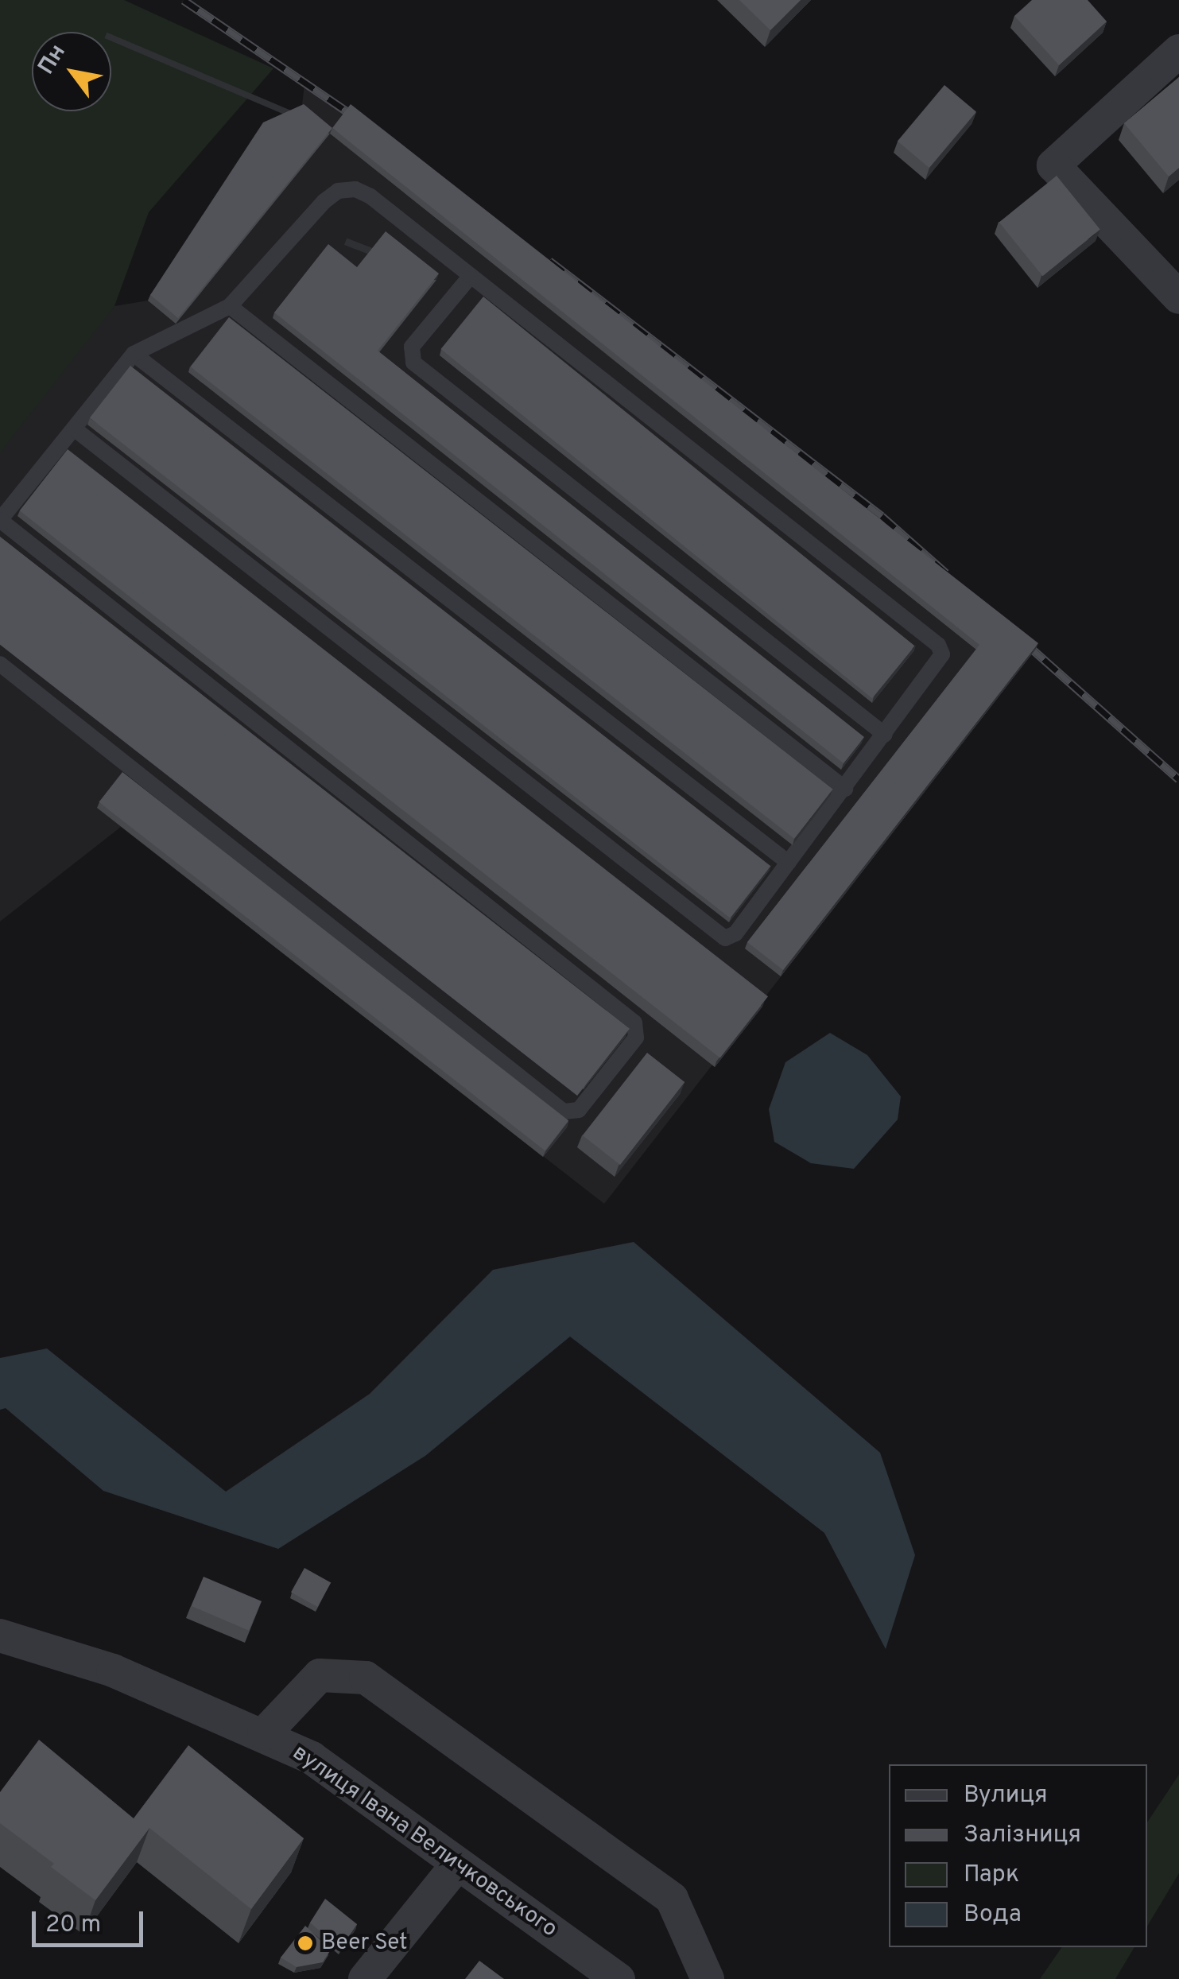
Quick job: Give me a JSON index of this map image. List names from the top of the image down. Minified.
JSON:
{"streets":{"street":["вулиця Івана Величковського"]},"places":["Beer Set"],"legend":["Вулиця","Залізниця","Парк","Вода"],"scale_bar":"20 m","north":"top left"}
